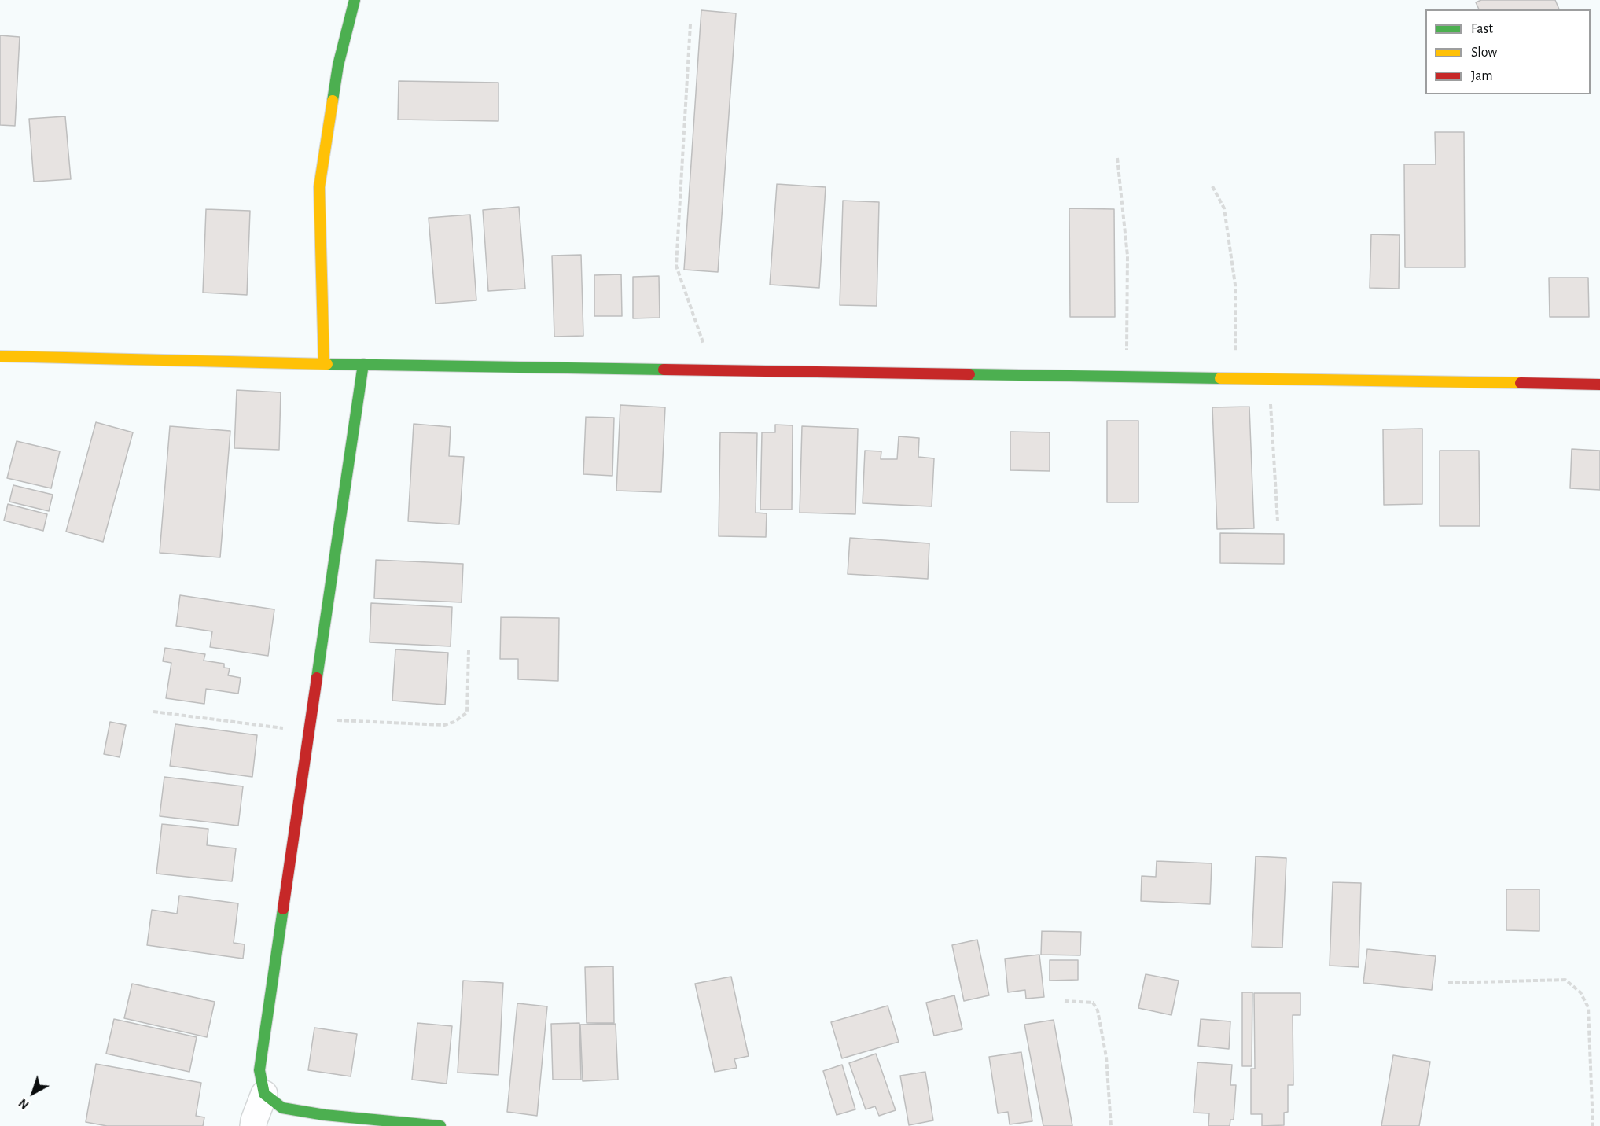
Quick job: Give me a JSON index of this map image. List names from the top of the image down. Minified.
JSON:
{"legend":["Fast","Slow","Jam"],"north":"bottom left"}
